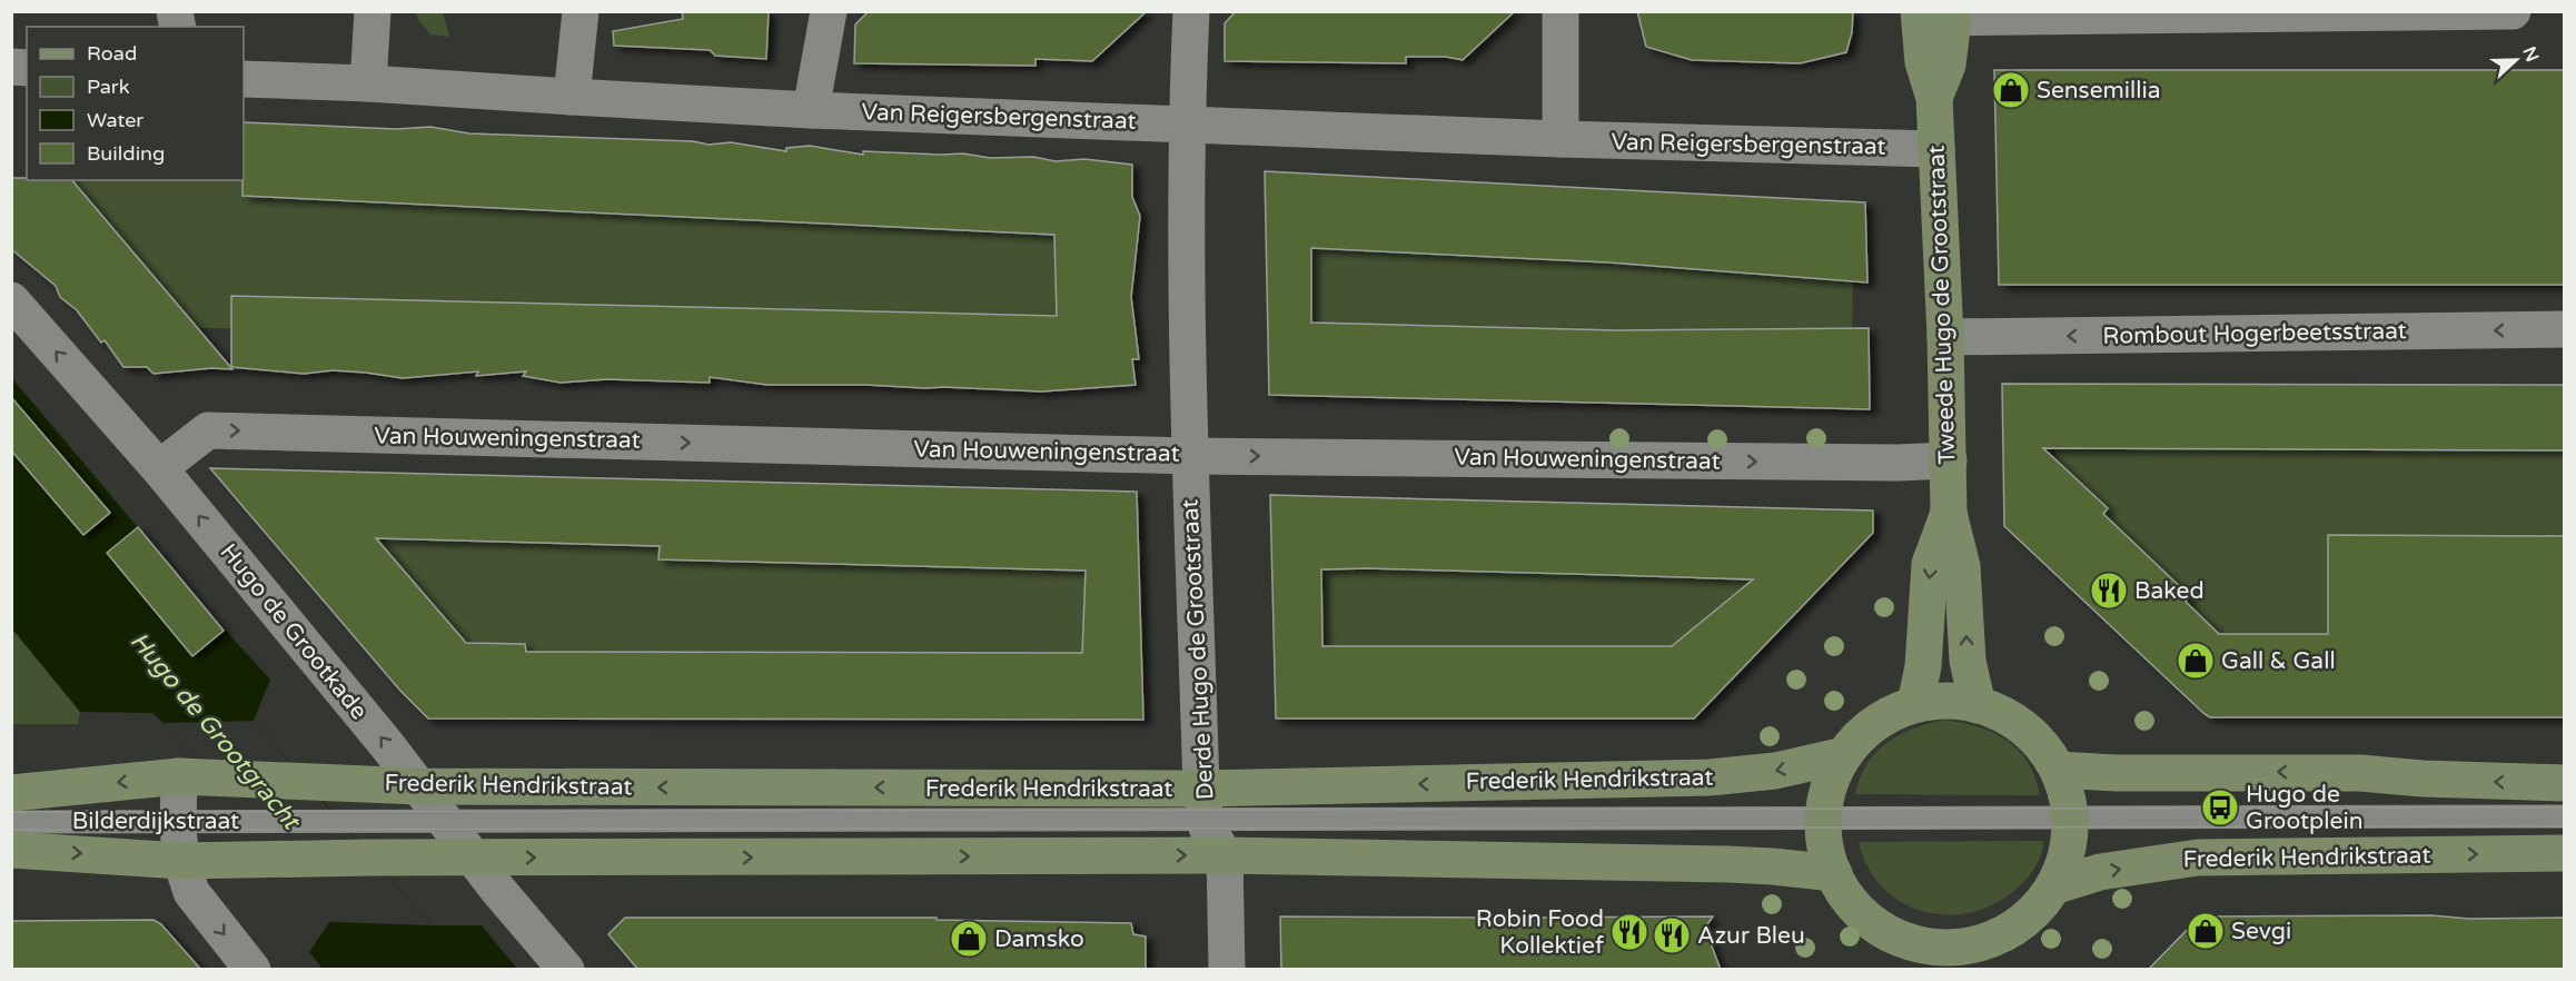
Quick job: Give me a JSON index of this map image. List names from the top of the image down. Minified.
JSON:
{"streets":{"street":["Van Reigersbergenstraat","Tweede Hugo de Grootstraat","Rombout Hogerbeetsstraat","Van Houweningenstraat","Hugo de Grootkade","Derde Hugo de Grootstraat","Frederik Hendrikstraat","Bilderdijkstraat"]},"crossings":[["Van Reigersbergenstraat","Tweede Hugo de Grootstraat"],["Van Reigersbergenstraat","Derde Hugo de Grootstraat"],["Tweede Hugo de Grootstraat","Rombout Hogerbeetsstraat"],["Tweede Hugo de Grootstraat","Van Houweningenstraat"],["Van Houweningenstraat","Hugo de Grootkade"],["Van Houweningenstraat","Derde Hugo de Grootstraat"],["Hugo de Grootkade","Frederik Hendrikstraat"],["Hugo de Grootkade","Bilderdijkstraat"],["Derde Hugo de Grootstraat","Frederik Hendrikstraat"],["Frederik Hendrikstraat","Bilderdijkstraat"]],"one_way":["Van Houweningenstraat","Hugo de Grootkade"],"water":["Hugo de Grootgracht"],"places":{"shop":["Sensemillia","Gall & Gall","Sevgi","Damsko"],"restaurant":["Baked","Robin Food Kollektief","Azur Bleu"],"bus stop":["Hugo de Grootplein"]},"legend":["Road","Park","Water","Building"],"north":"right"}
